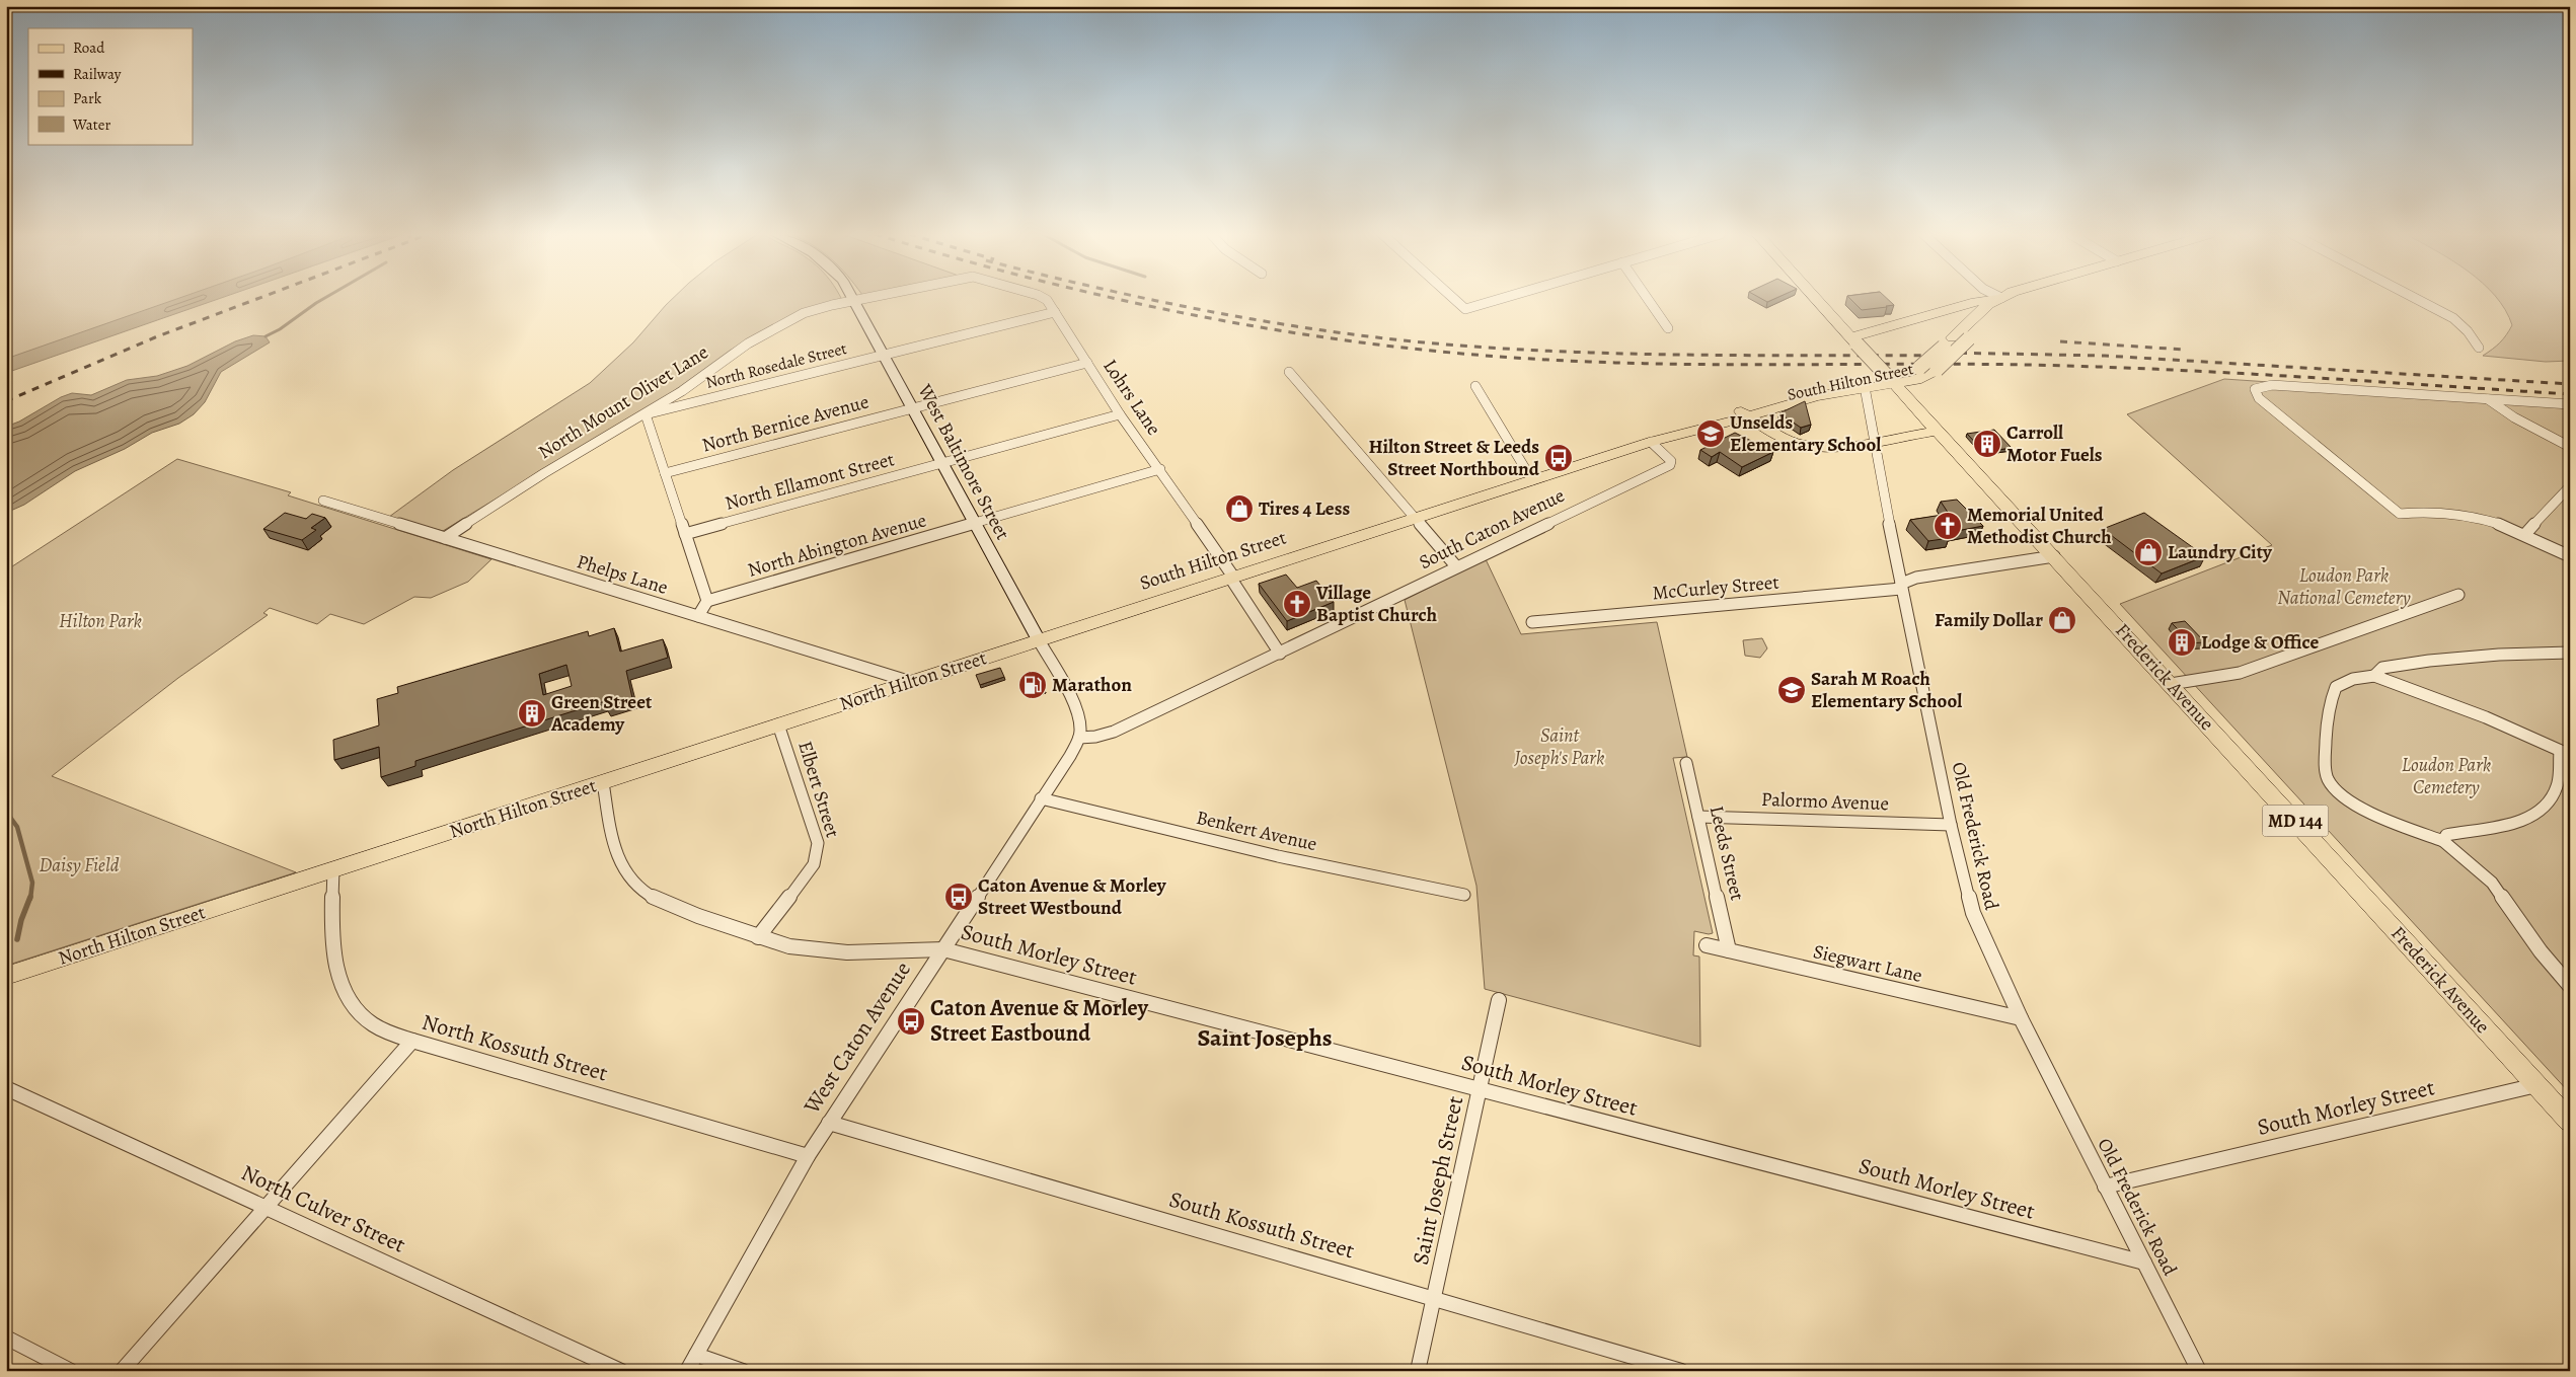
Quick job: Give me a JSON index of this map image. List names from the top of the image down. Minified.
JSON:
{"streets":{"main road":["South Hilton Street","West Baltimore Street","Frederick Avenue","North Hilton Street","MD 144"],"street":["North Rosedale Street","Lohrs Lane","North Mount Olivet Lane","North Bernice Avenue","North Ellamont Street","South Caton Avenue","North Abington Avenue","Phelps Lane","McCurley Street","Elbert Street","Palormo Avenue","Benkert Avenue","Old Frederick Road","Leeds Street","South Morley Street","Siegwart Lane","West Caton Avenue","North Kossuth Street","Saint Joseph Street","North Culver Street","South Kossuth Street"]},"crossings":[["North Rosedale Street","Lohrs Lane"],["North Rosedale Street","North Mount Olivet Lane"],["North Rosedale Street","West Baltimore Street"],["South Hilton Street","Lohrs Lane"],["South Hilton Street","West Baltimore Street"],["South Hilton Street","South Caton Avenue"],["South Hilton Street","Frederick Avenue"],["South Hilton Street","North Hilton Street"],["South Hilton Street","Old Frederick Road"],["Lohrs Lane","North Bernice Avenue"],["Lohrs Lane","North Ellamont Street"],["Lohrs Lane","South Caton Avenue"],["Lohrs Lane","North Abington Avenue"],["North Mount Olivet Lane","West Baltimore Street"],["North Mount Olivet Lane","Phelps Lane"],["North Bernice Avenue","West Baltimore Street"],["West Baltimore Street","North Ellamont Street"],["West Baltimore Street","South Caton Avenue"],["West Baltimore Street","North Abington Avenue"],["West Baltimore Street","North Hilton Street"],["West Baltimore Street","West Caton Avenue"],["South Caton Avenue","West Caton Avenue"],["Phelps Lane","North Hilton Street"],["McCurley Street","Frederick Avenue"],["McCurley Street","Old Frederick Road"],["Frederick Avenue","South Morley Street"],["North Hilton Street","Elbert Street"],["North Hilton Street","South Morley Street"],["North Hilton Street","North Kossuth Street"],["Elbert Street","South Morley Street"],["Palormo Avenue","Old Frederick Road"],["Palormo Avenue","Leeds Street"],["Benkert Avenue","West Caton Avenue"],["Old Frederick Road","South Morley Street"],["Old Frederick Road","Siegwart Lane"],["Leeds Street","Siegwart Lane"],["South Morley Street","West Caton Avenue"],["South Morley Street","Saint Joseph Street"],["West Caton Avenue","North Kossuth Street"],["West Caton Avenue","South Kossuth Street"],["Saint Joseph Street","South Kossuth Street"]],"districts":["Saint Josephs"],"parks":["Loudon Park National Cemetery","Hilton Park","Saint Joseph's Park","Loudon Park Cemetery","Daisy Field"],"places":{"school or university":["Unselds Elementary School","Sarah M Roach Elementary School"],"building":["Carroll Motor Fuels","Lodge & Office","Green Street Academy"],"bus stop":["Hilton Street & Leeds Street Northbound","Caton Avenue & Morley Street Westbound","Caton Avenue & Morley Street Eastbound"],"shop":["Tires 4 Less","Laundry City","Family Dollar"],"church":["Memorial United Methodist Church","Village Baptist Church"],"fuel station":["Marathon"]},"legend":["Road","Railway","Park","Water"]}
